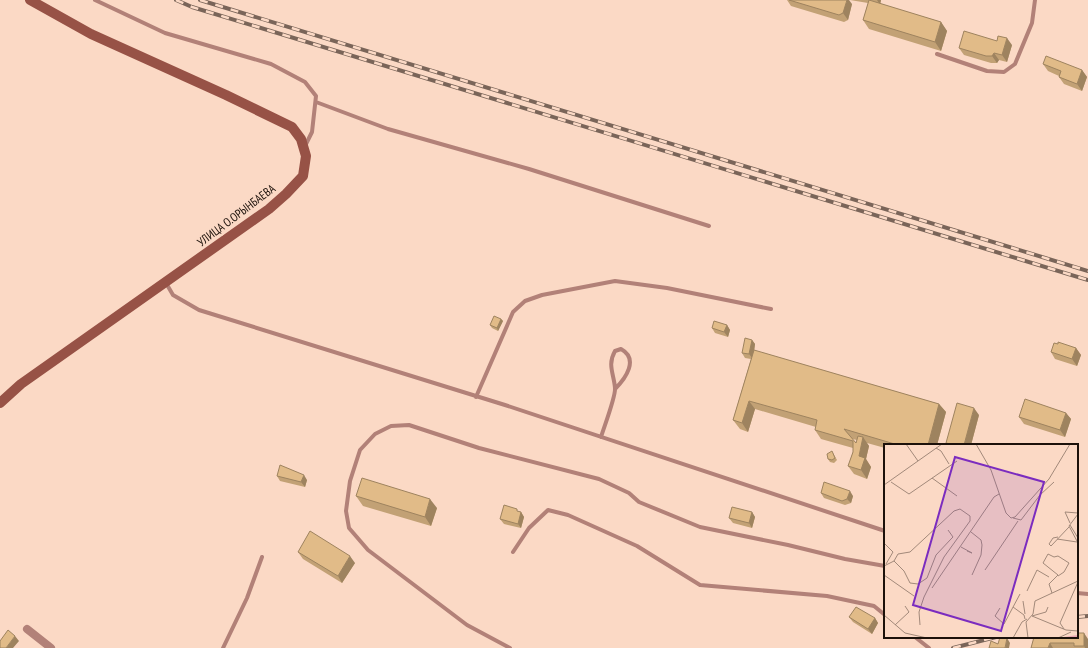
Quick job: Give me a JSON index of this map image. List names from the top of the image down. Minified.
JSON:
{"streets":{"street":["УЛИЦА О.ОРЫНБАЕВА"]}}
